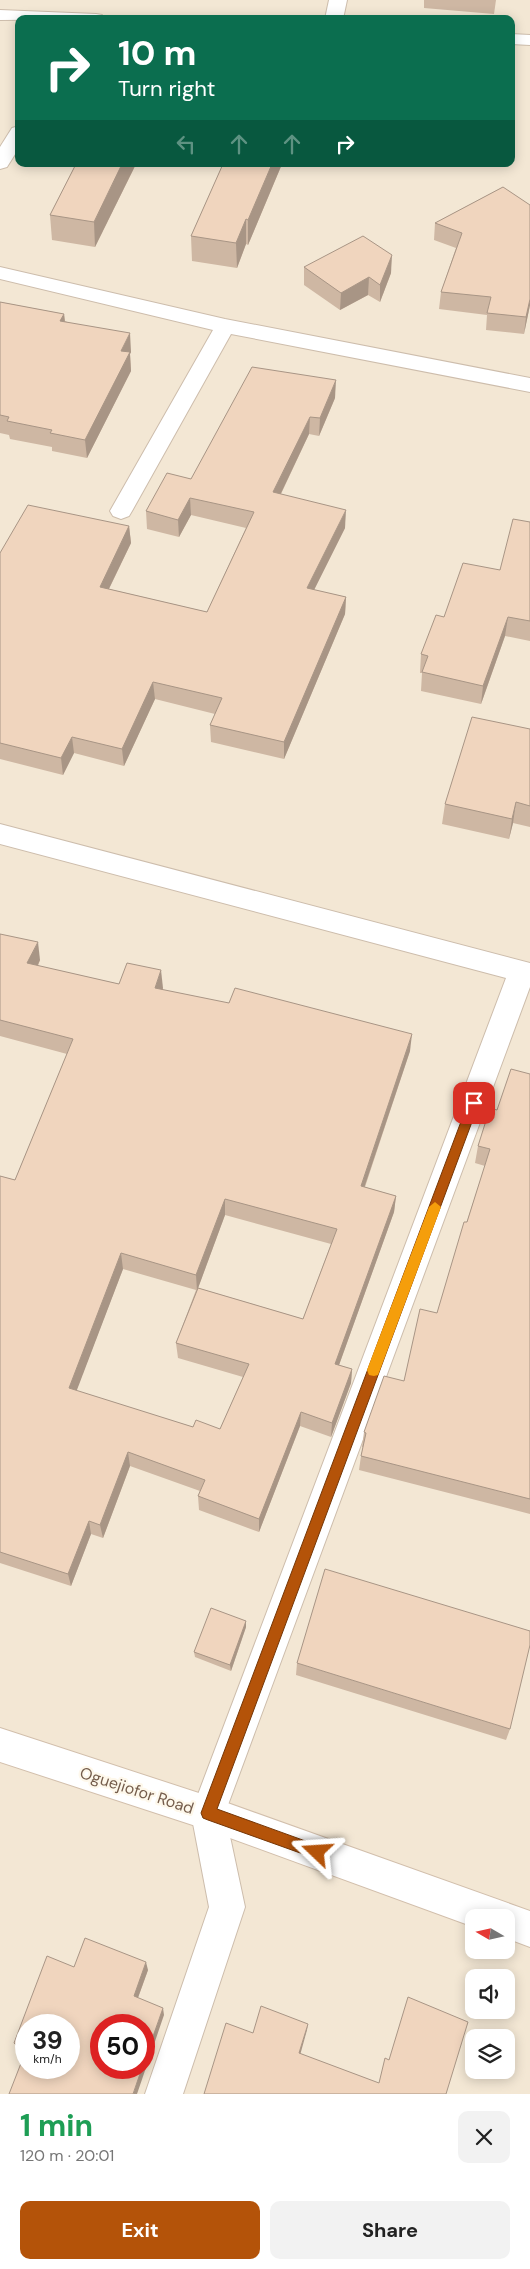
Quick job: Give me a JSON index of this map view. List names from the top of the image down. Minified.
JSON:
{"streets":{"street":["Oguejiofor Road"]},"north":"left","page":{"turn":["10 m","Turn right"],"speed":"39 km/h","limit":"50","heading":["1 min","120 m · 20:01"],"buttons":["Exit","Share"]}}
